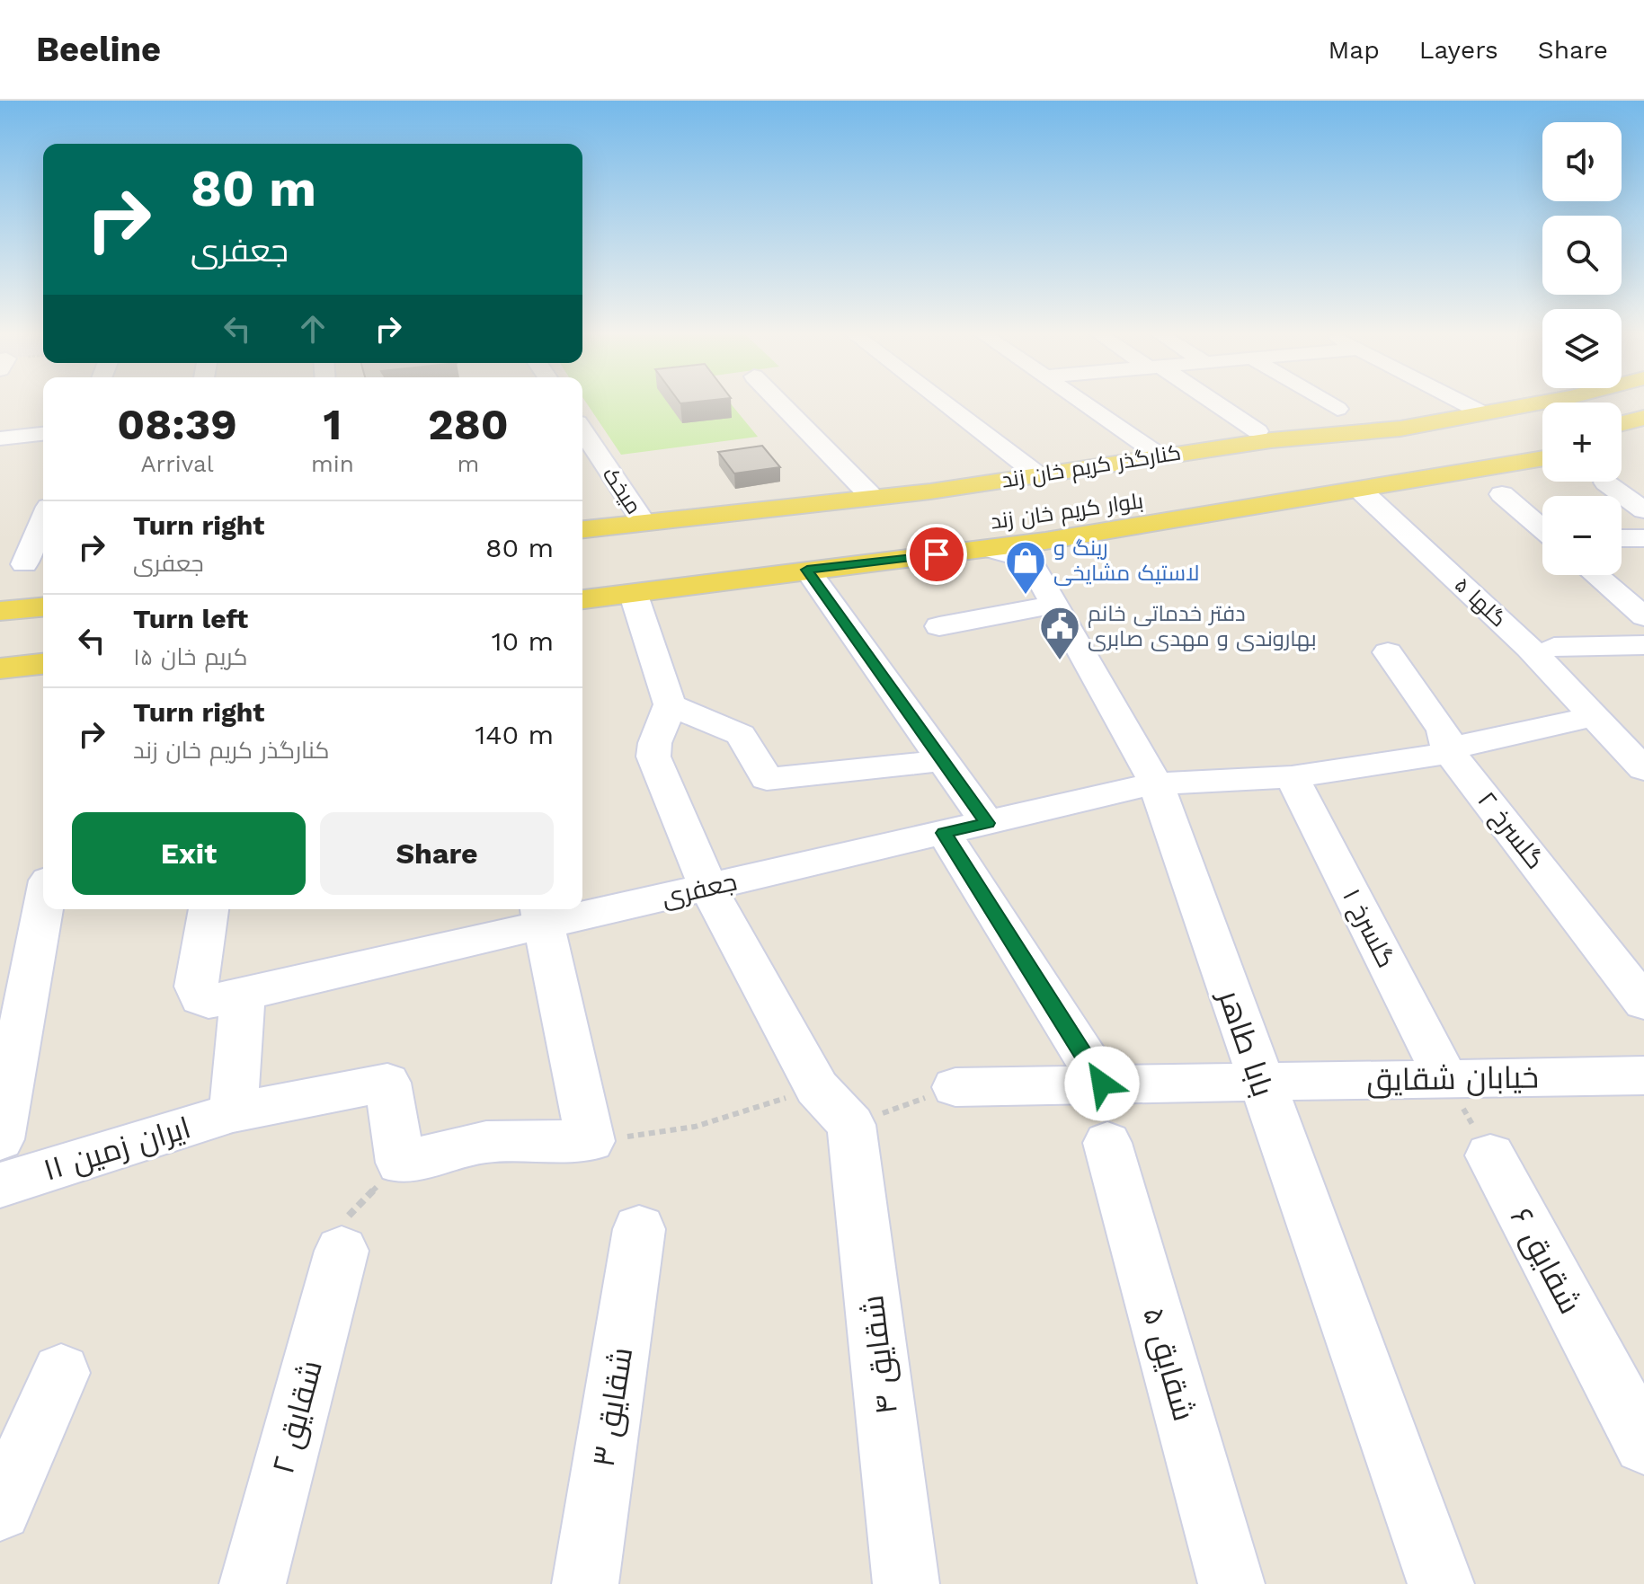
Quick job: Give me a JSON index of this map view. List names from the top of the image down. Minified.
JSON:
{"streets":{"main road":["کنارگذر کریم خان زند","بلوار کریم خان زند"],"street":["میخک","گلها ۵","گلسرخ ۲","جعفری","گلسرخ ۱","بابا طاهر","خیابان شقایق","ایران زمین ۱۱","شقایق ۶","شقایق ۴","شقایق ۵","شقایق ۳","شقایق ۲"]},"crossings":[["کنارگذر کریم خان زند","میخک"],["کنارگذر کریم خان زند","بلوار کریم خان زند"],["گلها ۵","جعفری"],["گلسرخ ۲","جعفری"],["جعفری","گلسرخ ۱"],["جعفری","بابا طاهر"],["گلسرخ ۱","خیابان شقایق"],["بابا طاهر","خیابان شقایق"]],"places":{"shop":["رینگ و لاستیک مشایخی"],"public building":["دفتر خدماتی خانم بهاروندی و مهدی صابری"]},"page":{"header":"Beeline","nav":["Map","Layers","Share"],"map_buttons":["+","−"],"turn":["80 m","جعفری"],"eta":["08:39","Arrival","1","min","280","m"],"list":[{"name":"Turn right","note":"جعفری","value":"80 m"},{"name":"Turn left","note":"کریم خان ۱۵","value":"10 m"},{"name":"Turn right","note":"کنارگذر کریم خان زند","value":"140 m"}],"buttons":["Exit","Share"]}}
